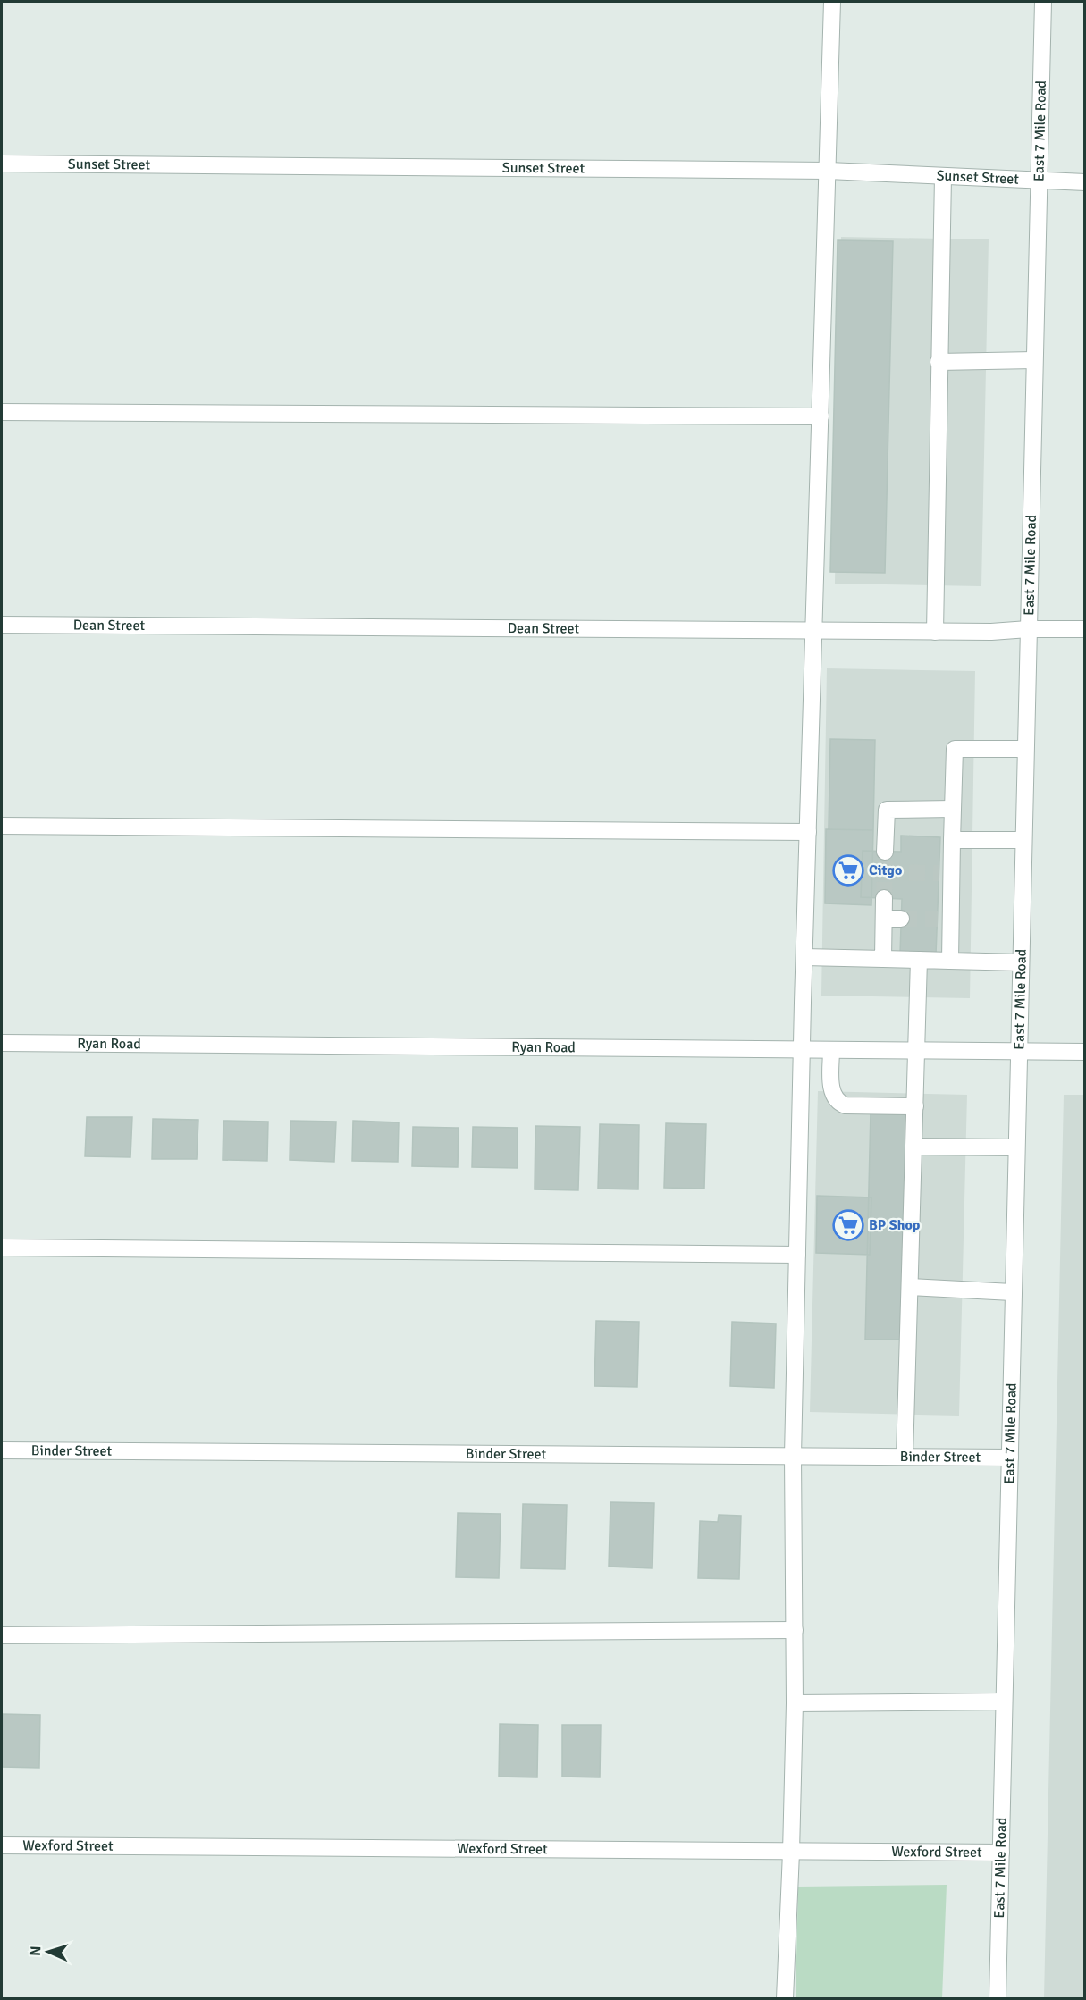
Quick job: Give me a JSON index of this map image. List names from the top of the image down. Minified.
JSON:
{"streets":{"street":["East 7 Mile Road","Sunset Street","Dean Street","Ryan Road","Binder Street","Wexford Street"]},"crossings":[["East 7 Mile Road","Sunset Street"],["East 7 Mile Road","Dean Street"],["East 7 Mile Road","Ryan Road"],["East 7 Mile Road","Binder Street"],["East 7 Mile Road","Wexford Street"]],"places":{"supermarket":["Citgo","BP Shop"]},"north":"left"}
